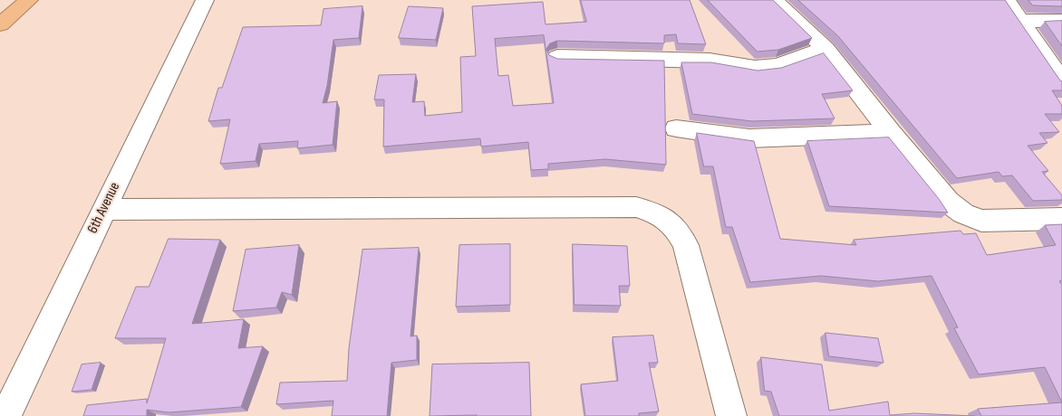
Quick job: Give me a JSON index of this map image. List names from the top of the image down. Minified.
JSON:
{"streets":{"street":["6th Avenue"]}}
